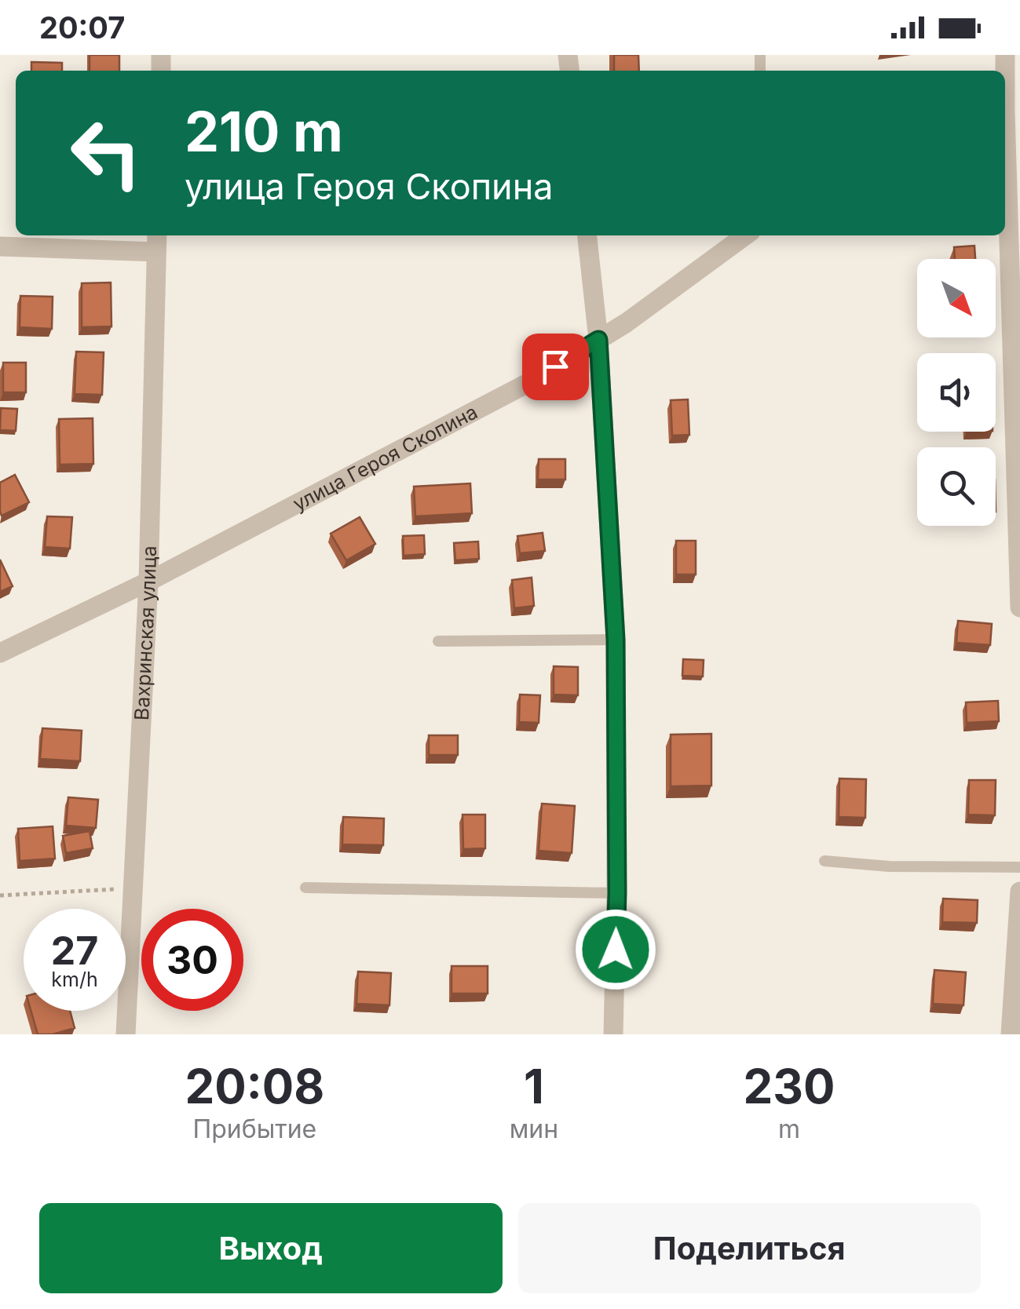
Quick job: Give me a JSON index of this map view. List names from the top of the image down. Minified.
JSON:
{"streets":{"street":["улица Героя Скопина","Вахринская улица"]},"crossings":[["улица Героя Скопина","Вахринская улица"]],"north":"bottom right","page":{"status":"20:07","turn":["210 m","улица Героя Скопина"],"speed":"27 km/h","limit":"30","eta":["20:08","Прибытие","1","мин","230","m"],"buttons":["Выход","Поделиться"]}}
